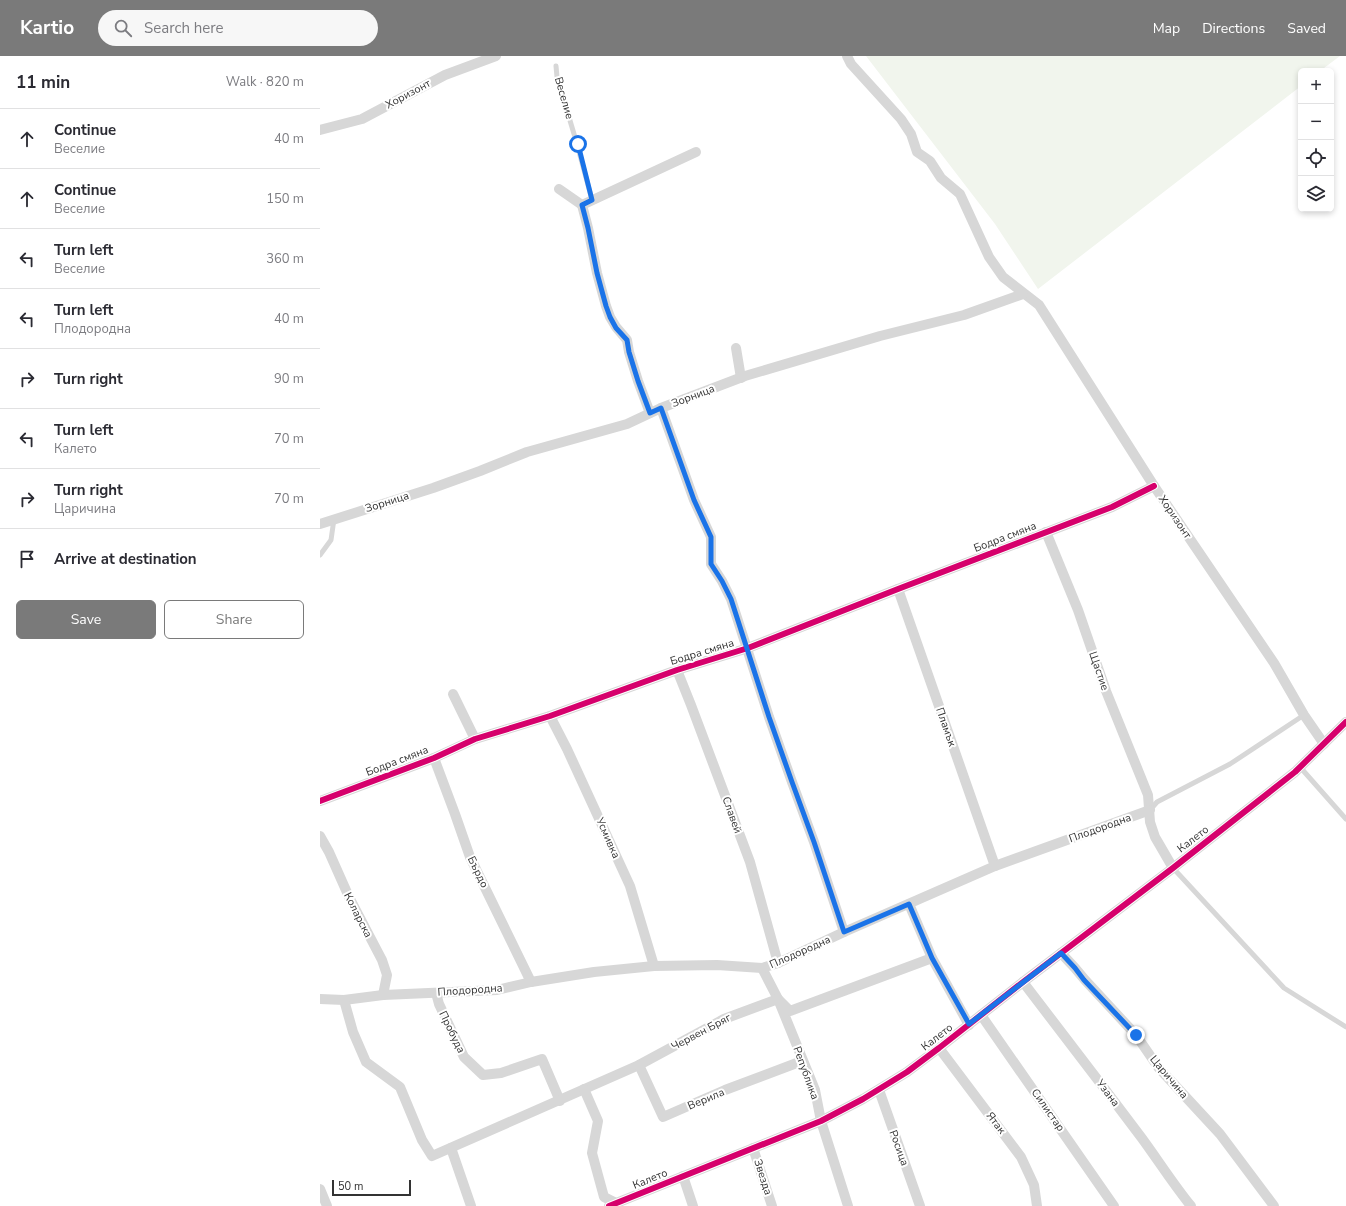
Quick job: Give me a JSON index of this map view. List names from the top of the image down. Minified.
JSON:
{"streets":{"street":["Хоризонт","Зорница","Бодра смяна","Щастие","Пламък","Славей","Плодородна","Усмивка","Калето","Бърдо","Коларска","Пробуда","Червен Бряг","Република","Царичина","Узана","Верила","Силистар","Ятак","Росица","Звезда"],"lane":["Веселие"]},"crossings":[["Хоризонт","Зорница"],["Хоризонт","Бодра смяна"],["Хоризонт","Плодородна"],["Хоризонт","Калето"],["Бодра смяна","Щастие"],["Бодра смяна","Пламък"],["Бодра смяна","Славей"],["Бодра смяна","Усмивка"],["Бодра смяна","Бърдо"],["Щастие","Плодородна"],["Щастие","Калето"],["Пламък","Плодородна"],["Славей","Плодородна"],["Плодородна","Усмивка"],["Плодородна","Бърдо"],["Плодородна","Коларска"],["Плодородна","Пробуда"],["Плодородна","Червен Бряг"],["Плодородна","Република"],["Калето","Република"],["Калето","Царичина"],["Калето","Узана"],["Калето","Силистар"],["Калето","Ятак"],["Калето","Росица"],["Калето","Звезда"],["Пробуда","Червен Бряг"],["Червен Бряг","Република"],["Червен Бряг","Верила"],["Република","Верила"]],"scale_bar":"50 m","page":{"header":"Kartio","search":"Search here","nav":["Map","Directions","Saved"],"heading":["11 min","Walk · 820 m"],"map_buttons":["+","−"],"list":[["Continue","Веселие","40 m"],["Continue","Веселие","150 m"],["Turn left","Веселие","360 m"],["Turn left","Плодородна","40 m"],["Turn right","90 m"],["Turn left","Калето","70 m"],["Turn right","Царичина","70 m"],"Arrive at destination"],"buttons":["Save","Share"],"scale":"50 m"}}
